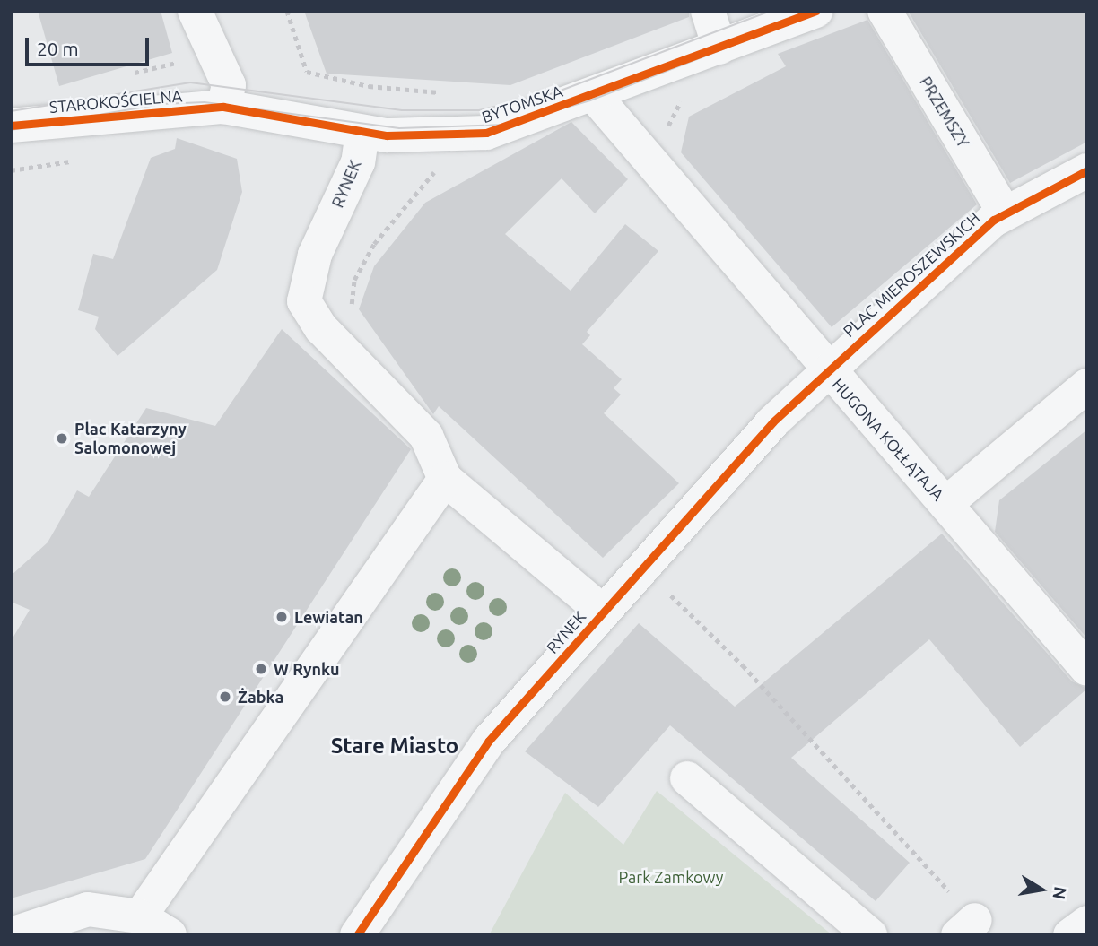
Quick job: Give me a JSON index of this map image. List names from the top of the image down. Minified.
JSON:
{"streets":{"street":["STAROKOŚCIELNA","BYTOMSKA","PRZEMSZY","RYNEK","PLAC MIEROSZEWSKICH","HUGONA KOŁŁĄTAJA"]},"crossings":[["STAROKOŚCIELNA","BYTOMSKA"],["BYTOMSKA","RYNEK"],["BYTOMSKA","HUGONA KOŁŁĄTAJA"],["PRZEMSZY","PLAC MIEROSZEWSKICH"],["RYNEK","PLAC MIEROSZEWSKICH"],["RYNEK","HUGONA KOŁŁĄTAJA"],["PLAC MIEROSZEWSKICH","HUGONA KOŁŁĄTAJA"]],"districts":["Stare Miasto"],"parks":["Park Zamkowy"],"places":["Plac Katarzyny Salomonowej","Lewiatan","W Rynku","Żabka"],"scale_bar":"20 m","north":"right"}
